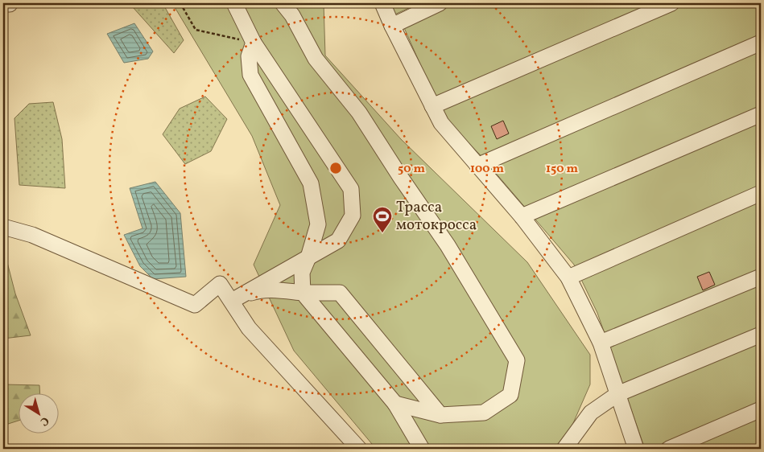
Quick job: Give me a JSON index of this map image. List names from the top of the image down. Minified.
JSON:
{"places":{"sports":["Трасса мотокросса"]},"north":"bottom right","rings":["50 m","100 m","150 m"]}
